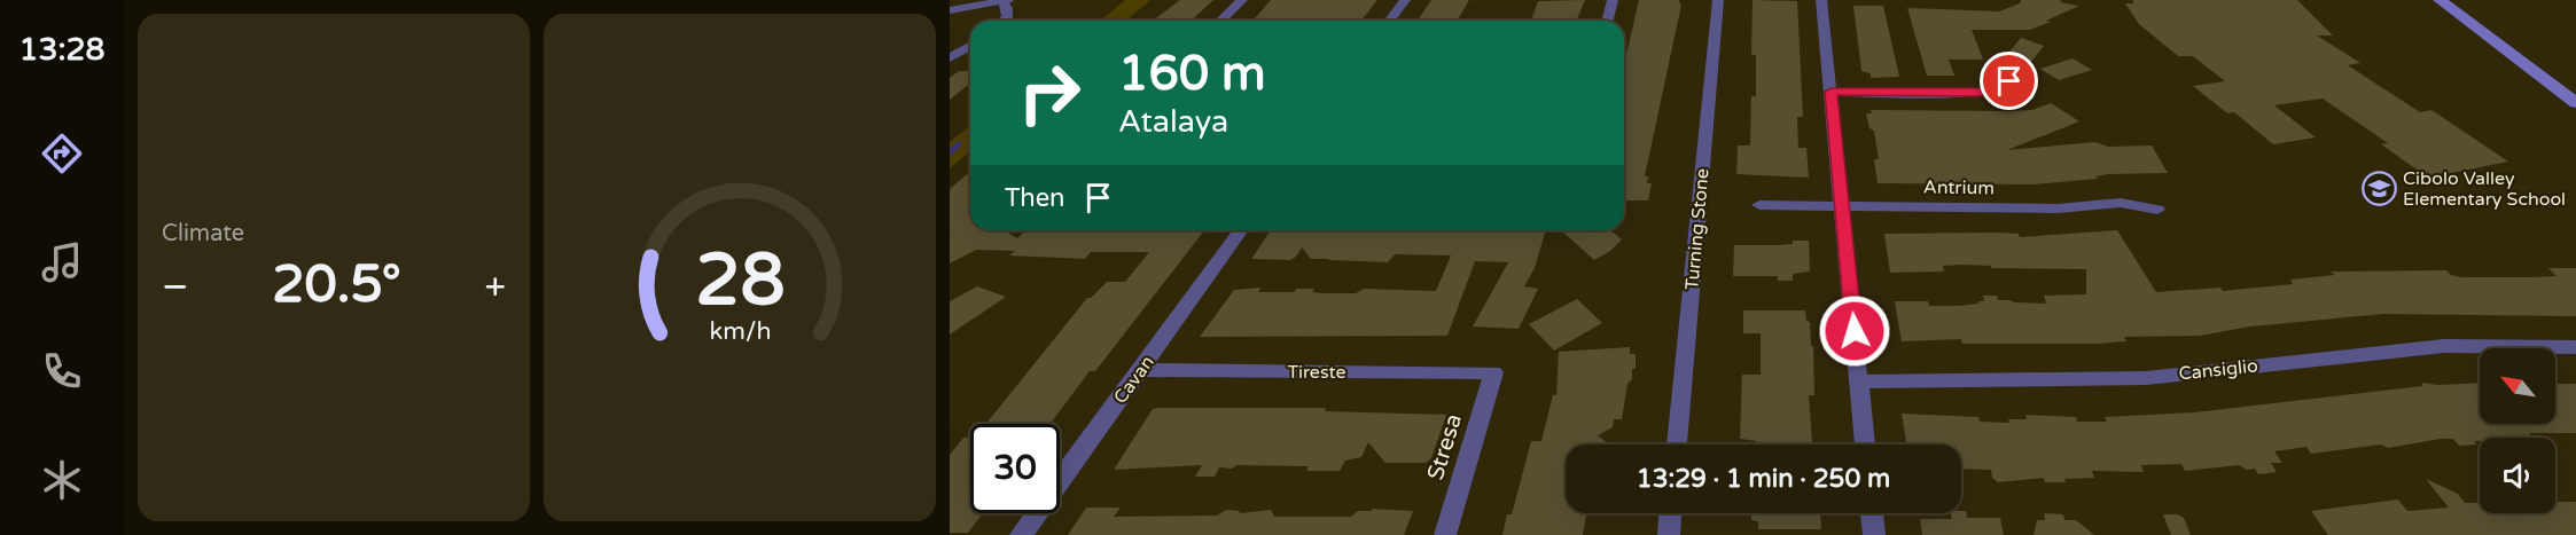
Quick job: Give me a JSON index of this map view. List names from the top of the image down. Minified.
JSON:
{"streets":{"street":["Antrium","Turning Stone","Cansiglio","Tireste","Cavan","Stresa"]},"crossings":[["Tireste","Cavan"],["Tireste","Stresa"]],"places":{"school or university":["Cibolo Valley Elementary School"]},"north":"top left","page":{"tabs":"13:28","tile":"Climate","turn":["160 m","Atalaya"],"then":"Then","heat":["−","20.5°","+"],"limit":"30","trip":"13:29 · 1 min · 250 m","gauge":["28","km/h"]}}
